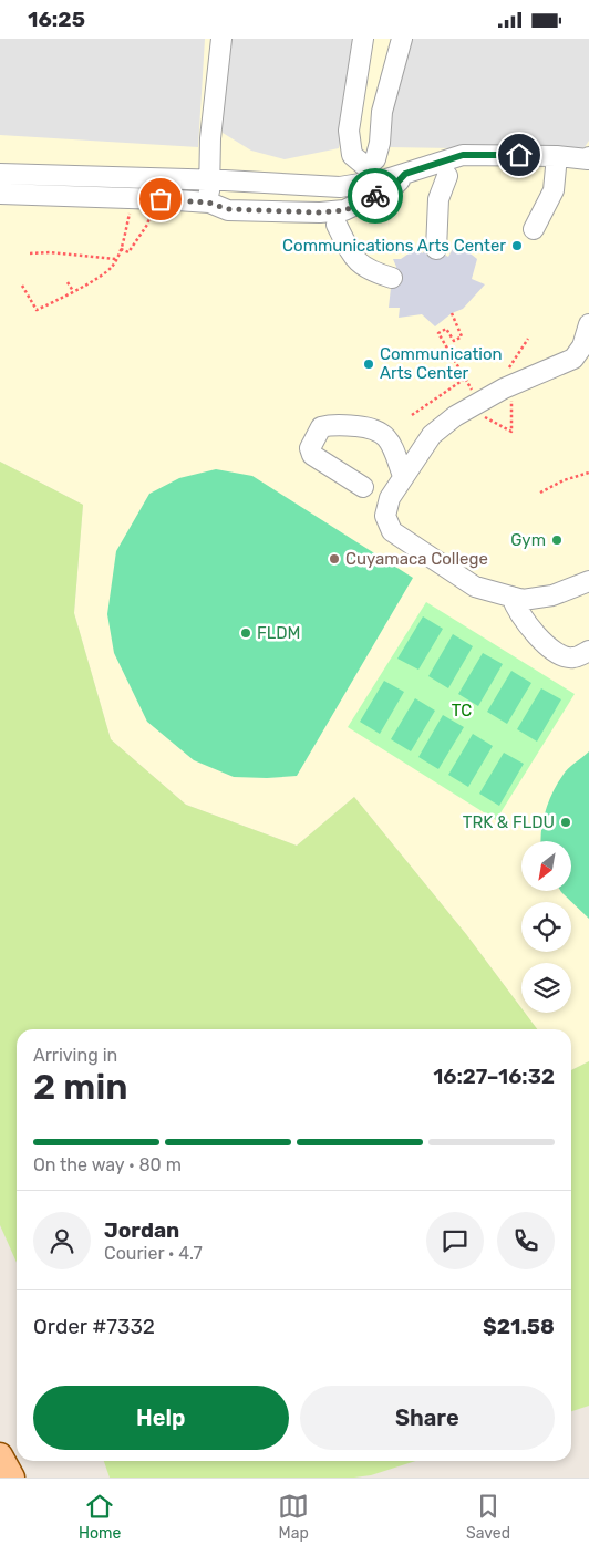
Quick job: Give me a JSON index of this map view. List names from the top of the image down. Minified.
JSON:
{"parks":["TC"],"places":["Communications Arts Center","Communication Arts Center","Gym","Cuyamaca College","FLDM","TRK & FLDU"],"north":"bottom left","page":{"status":"16:25","heading":["2 min","Arriving in","16:27–16:32"],"panel":["Jordan","Courier · 4.7","Order #7332","$21.58"],"bar":"On the way · 80 m","buttons":["Help","Share"],"tabs":["Home","Map","Saved"]}}
